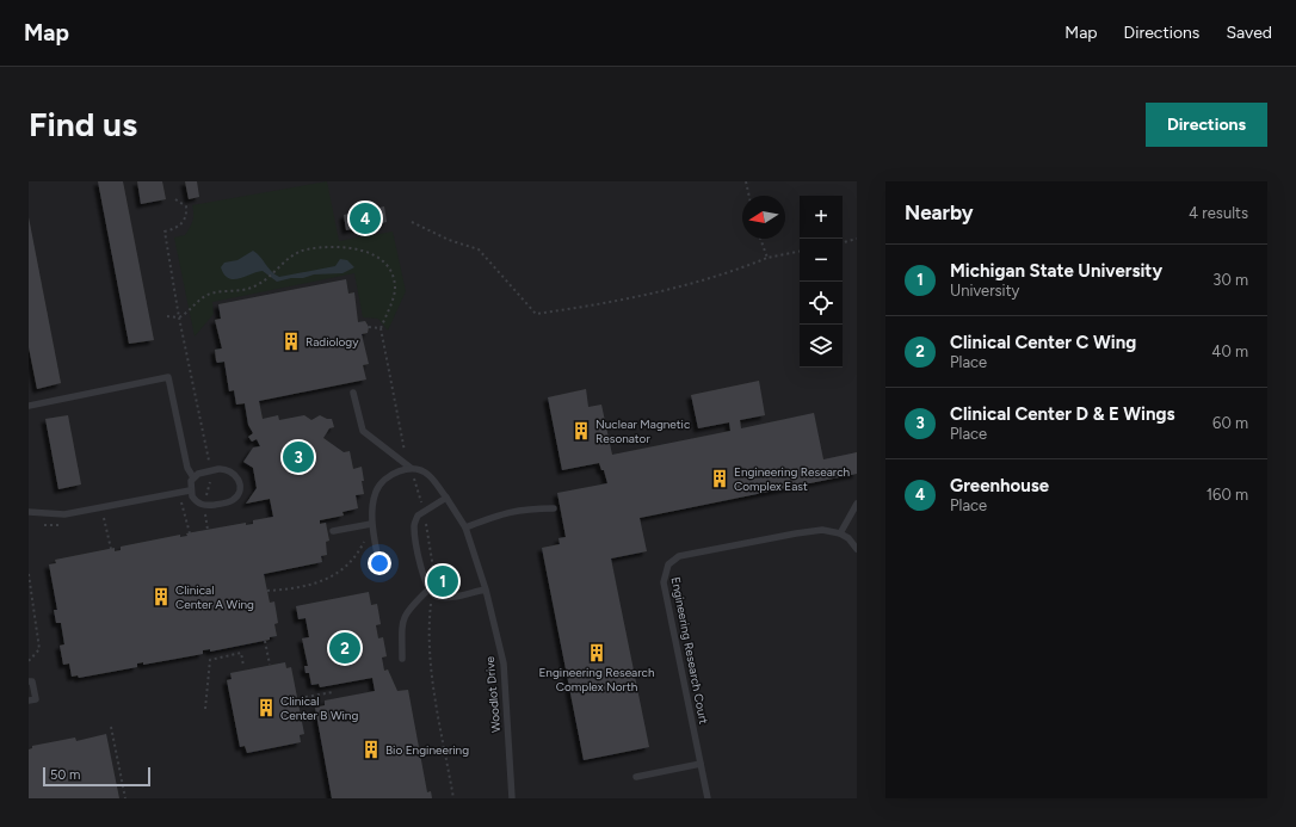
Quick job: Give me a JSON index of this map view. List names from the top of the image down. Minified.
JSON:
{"streets":{"lane":["Engineering Research Court","Woodlot Drive"]},"places":{"building":["Radiology","Nuclear Magnetic Resonator","Engineering Research Complex East","Clinical Center A Wing","Engineering Research Complex North","Clinical Center B Wing","Bio Engineering"]},"scale_bar":"50 m","north":"left","page":{"header":"Map","nav":["Map","Directions","Saved"],"buttons":"Directions","title":"Find us","heading":["Nearby","4 results"],"map_buttons":["+","−"],"pins":["4","3","1","2"],"list":[{"mark":"1","name":"Michigan State University","note":"University","value":"30 m"},{"mark":"2","name":"Clinical Center C Wing","note":"Place","value":"40 m"},{"mark":"3","name":"Clinical Center D & E Wings","note":"Place","value":"60 m"},{"mark":"4","name":"Greenhouse","note":"Place","value":"160 m"}],"scale":"50 m"}}
